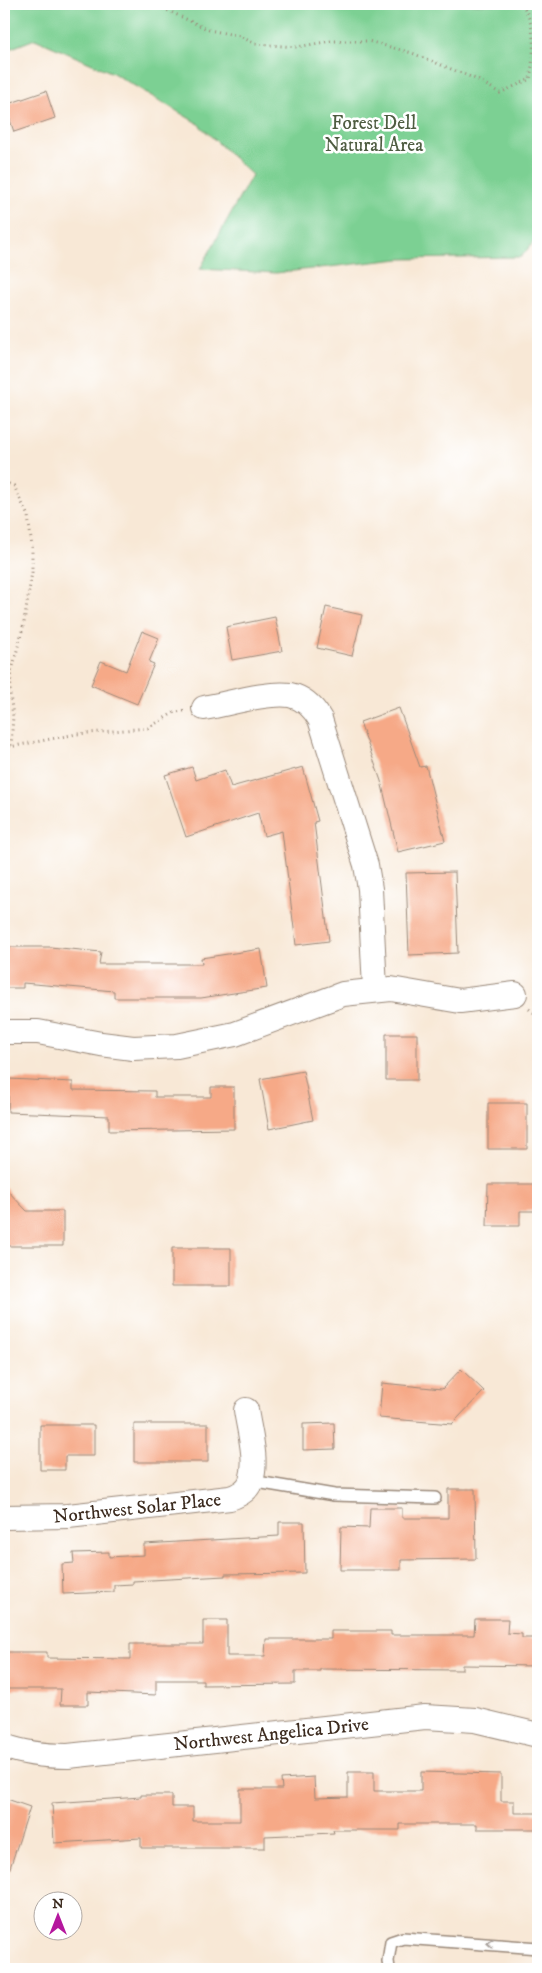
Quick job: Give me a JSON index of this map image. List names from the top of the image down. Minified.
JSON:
{"streets":{"street":["Northwest Solar Place","Northwest Angelica Drive"]},"parks":["Forest Dell Natural Area"],"north":"top"}
